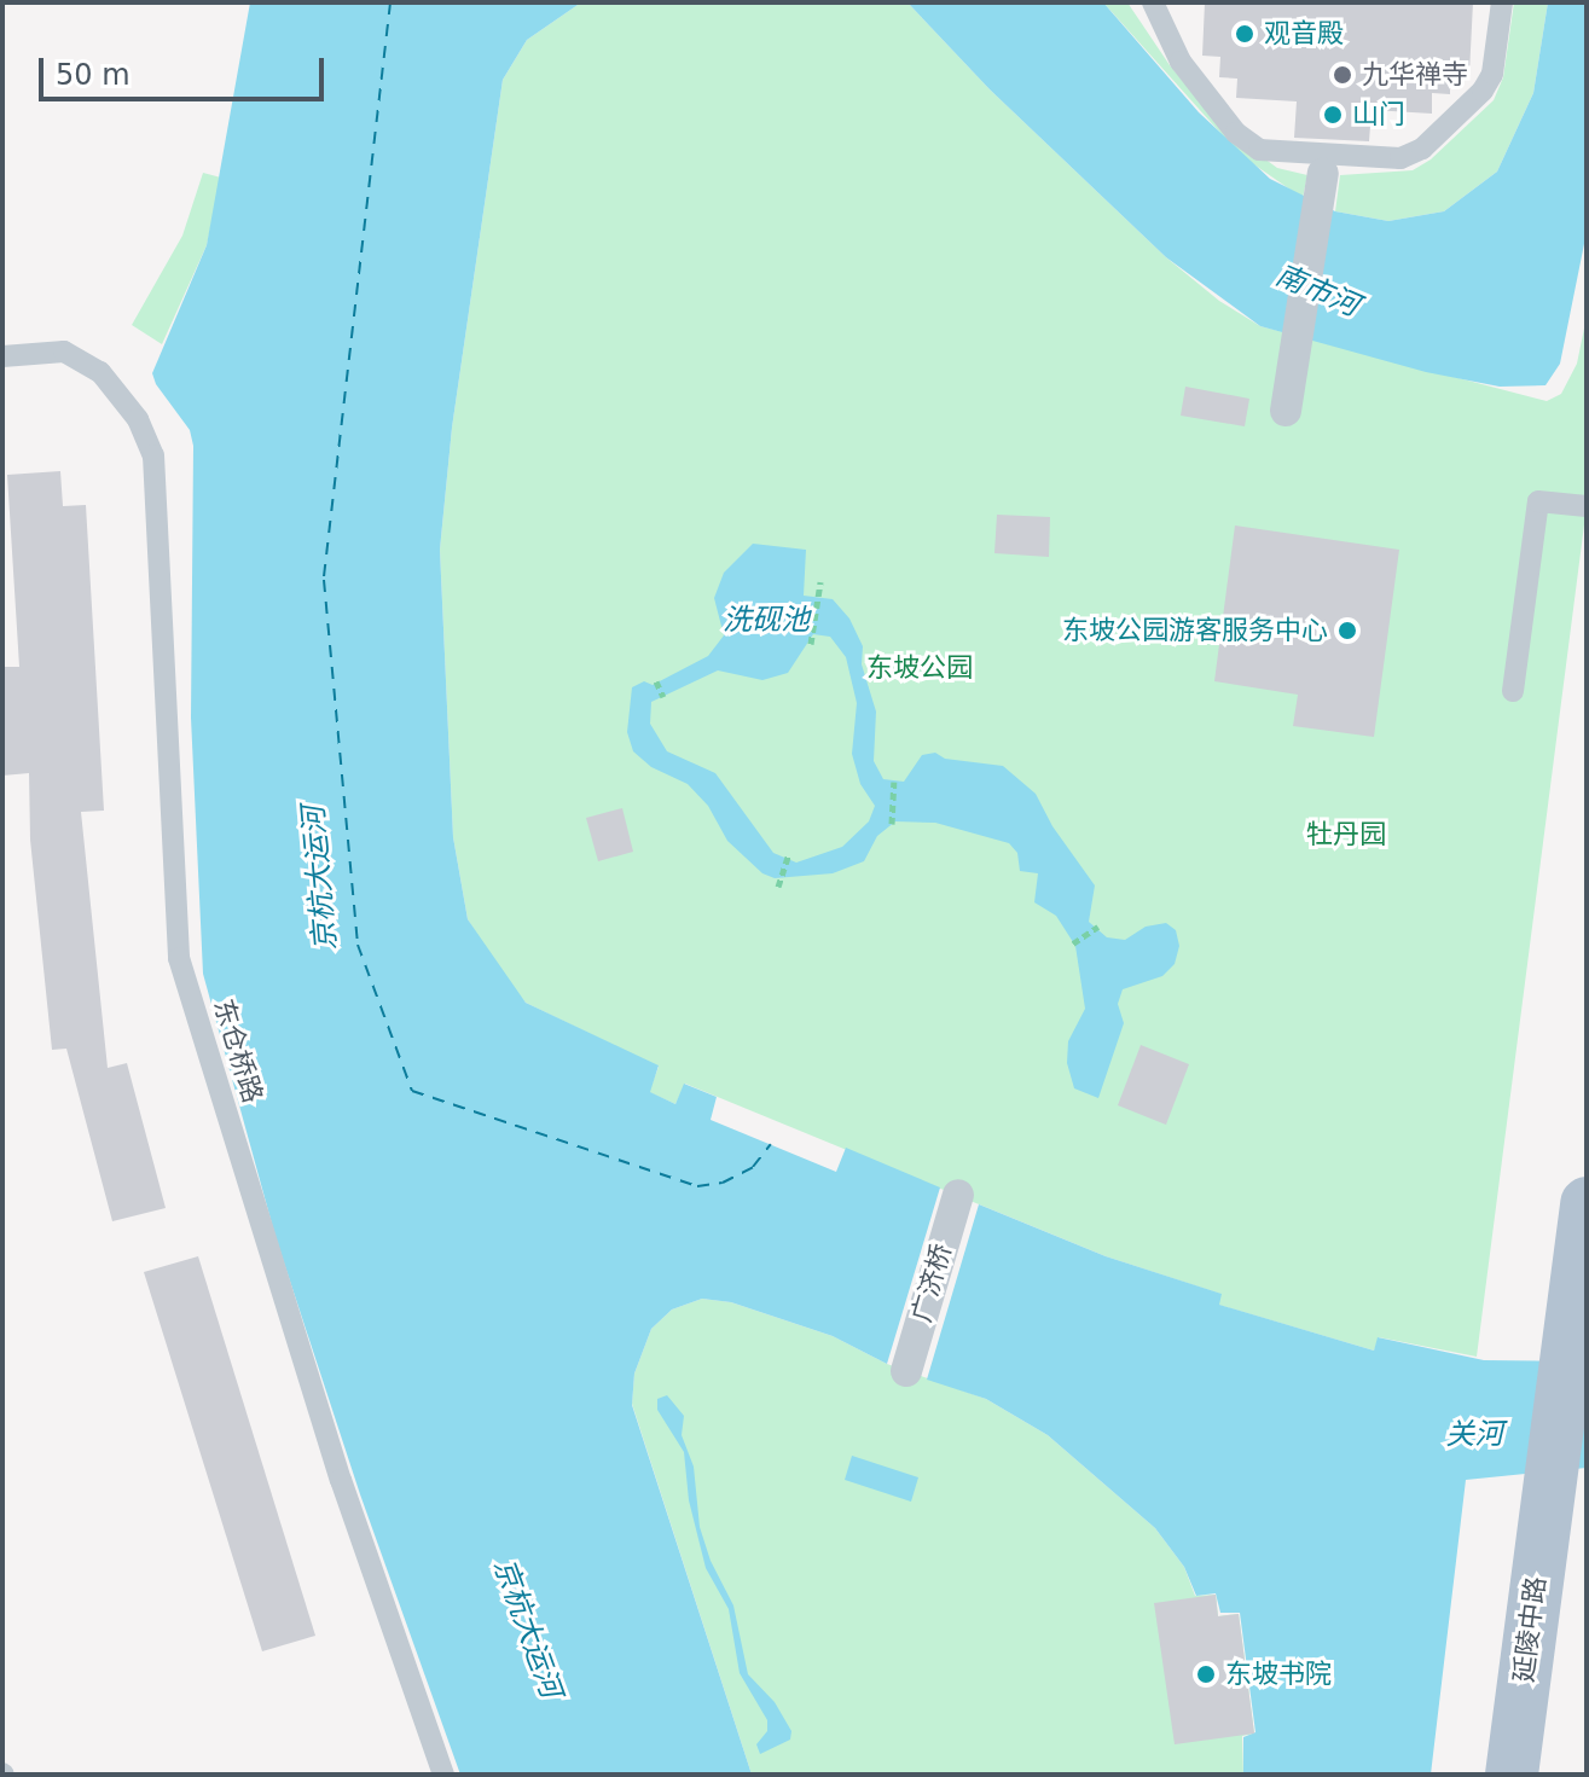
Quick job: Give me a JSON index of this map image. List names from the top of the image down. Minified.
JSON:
{"streets":{"main road":["延陵中路"],"street":["广济桥"],"lane":["东仓桥路"]},"water":["南市河","洗砚池","京杭大运河","关河"],"parks":["东坡公园","牡丹园"],"places":["观音殿","九华禅寺","山门","东坡公园游客服务中心","东坡书院"],"scale_bar":"50 m"}
